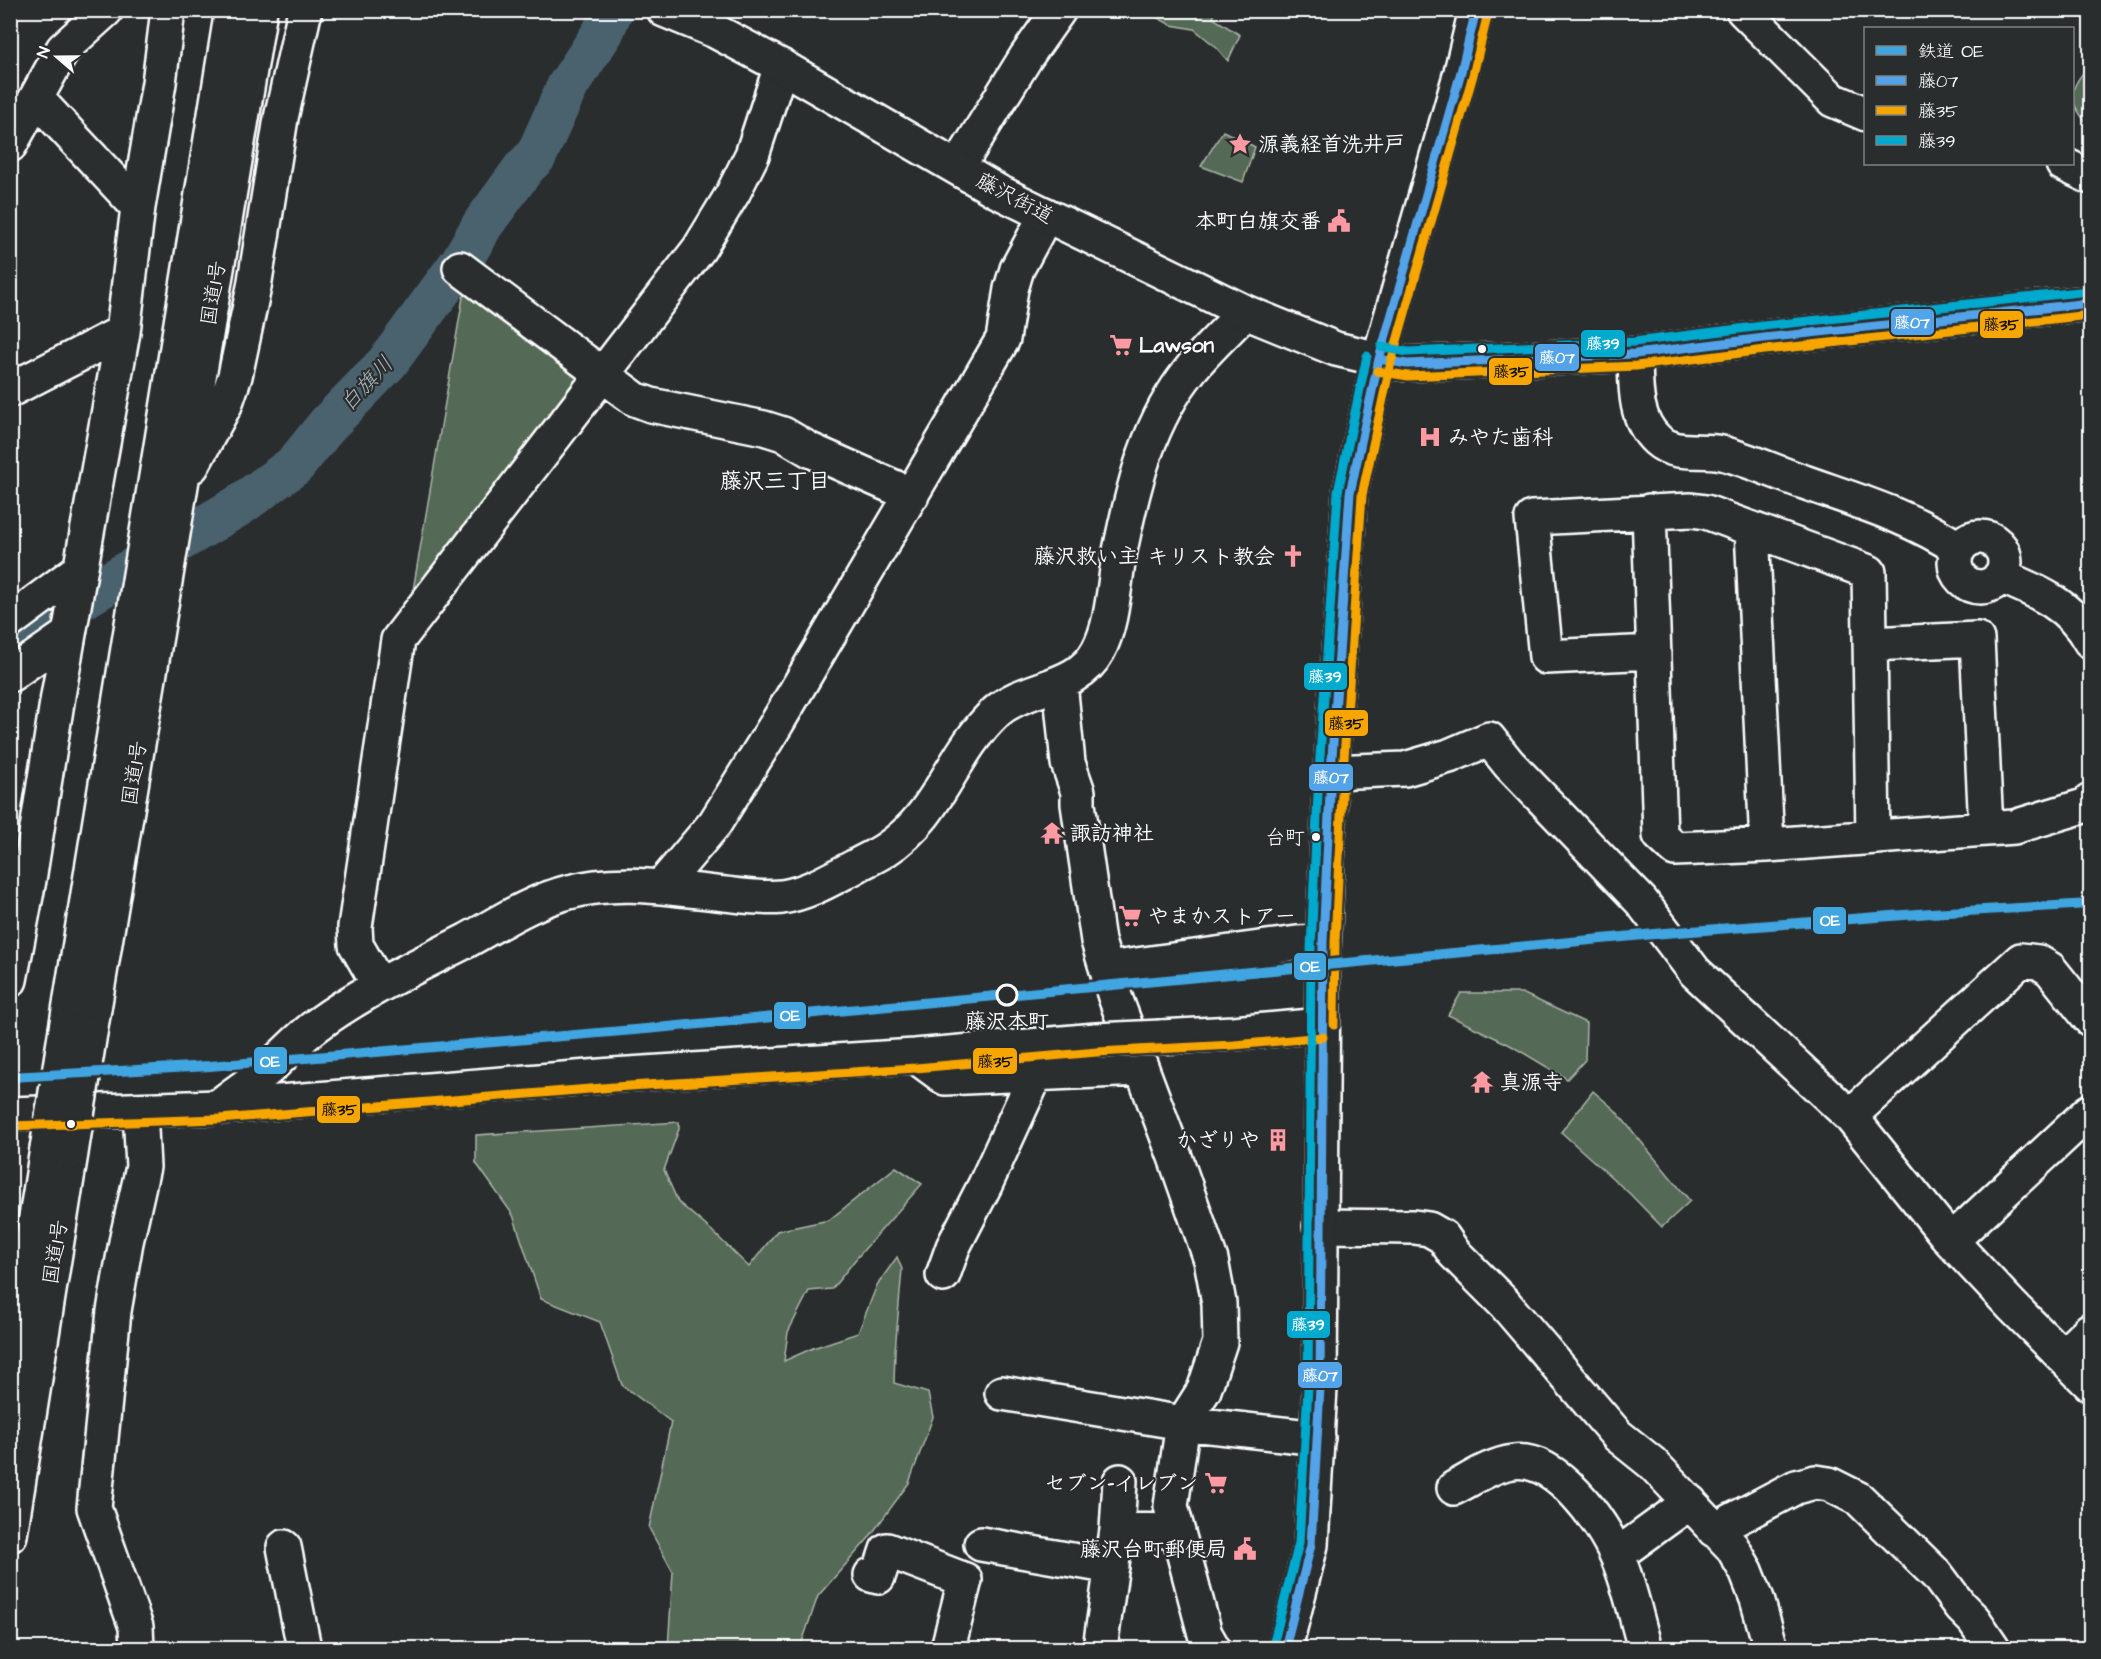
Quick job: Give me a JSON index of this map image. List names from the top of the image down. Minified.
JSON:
{"streets":{"main road":["藤沢街道","国道1号"]},"districts":["藤沢三丁目"],"water":["白旗川"],"places":{"place":["源義経首洗井戸"],"public building":["本町白旗交番","藤沢台町郵便局"],"supermarket":["Lawson","やまかストアー","セブン-イレブン"],"hospital":["みやた歯科"],"church":["藤沢救い主 キリスト教会"],"temple":["諏訪神社","真源寺"],"other":["台町","藤沢本町"],"building":["かざりや"]},"lines":["transit line 藤07","transit line 藤35","transit line 藤39","rail line OE"],"legend":["鉄道 OE","藤07","藤35","藤39"],"north":"left"}
